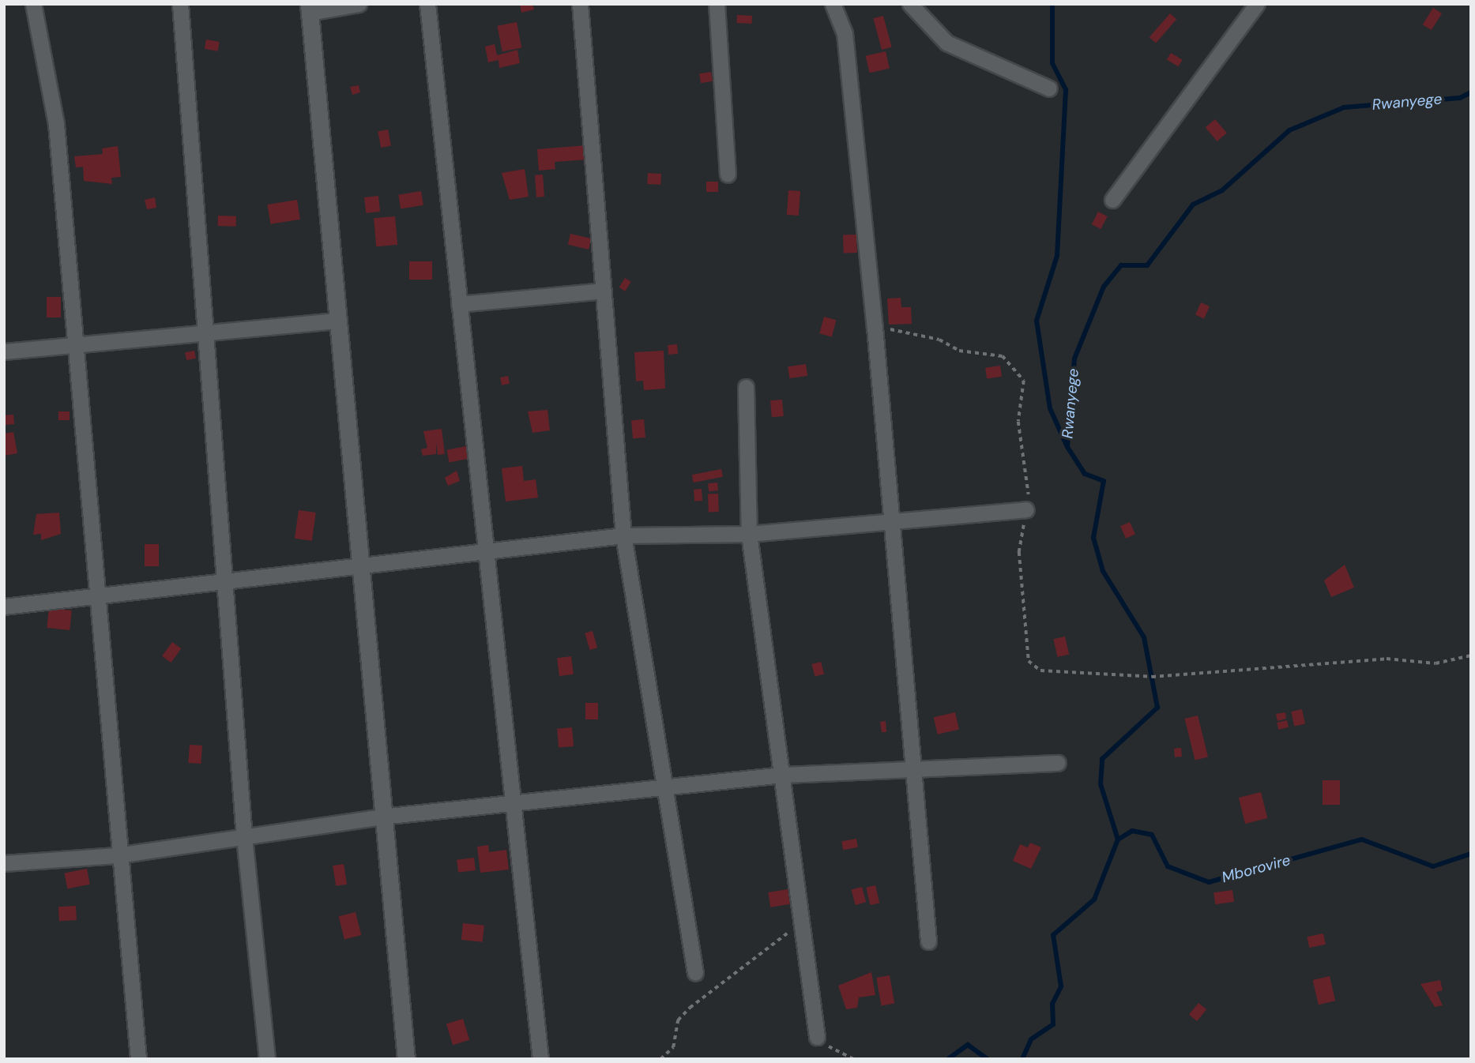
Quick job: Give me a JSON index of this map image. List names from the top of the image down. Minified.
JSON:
{"water":["Rwanyege","Mborovire"]}
